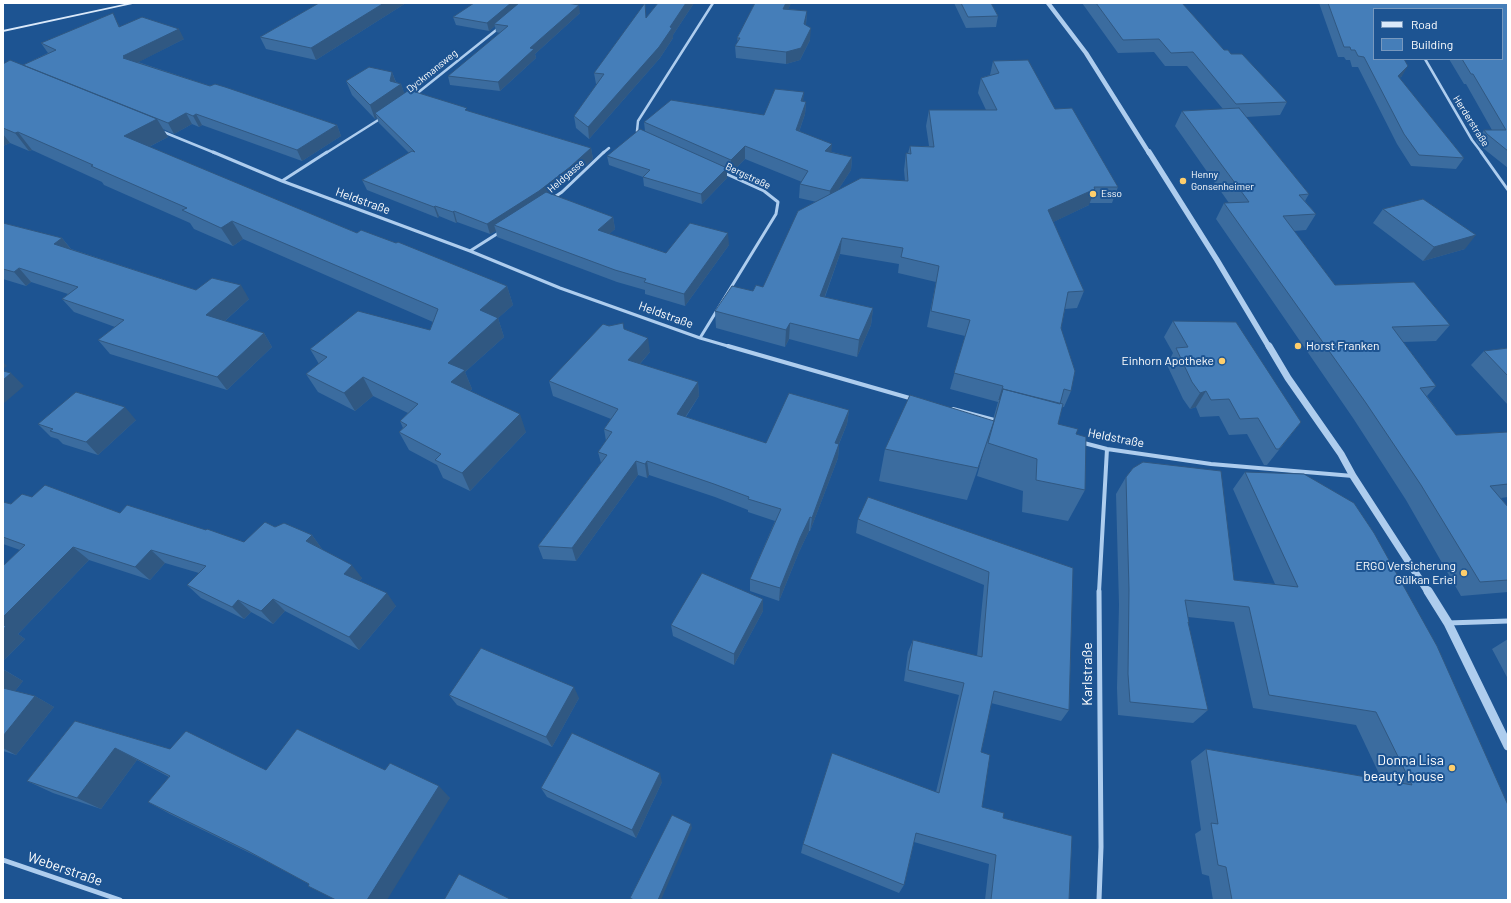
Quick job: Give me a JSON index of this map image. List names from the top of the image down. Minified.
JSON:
{"streets":{"street":["Dyckmansweg","Herderstraße","Heldgasse","Bergstraße","Heldstraße","Karlstraße","Weberstraße"]},"crossings":[["Bergstraße","Heldstraße"],["Heldstraße","Karlstraße"]],"places":["Henny Gonsenheimer","Esso","Horst Franken","Einhorn Apotheke","ERGO Versicherung Gülkan Eriel","Donna Lisa beauty house"],"legend":["Road","Building"]}
